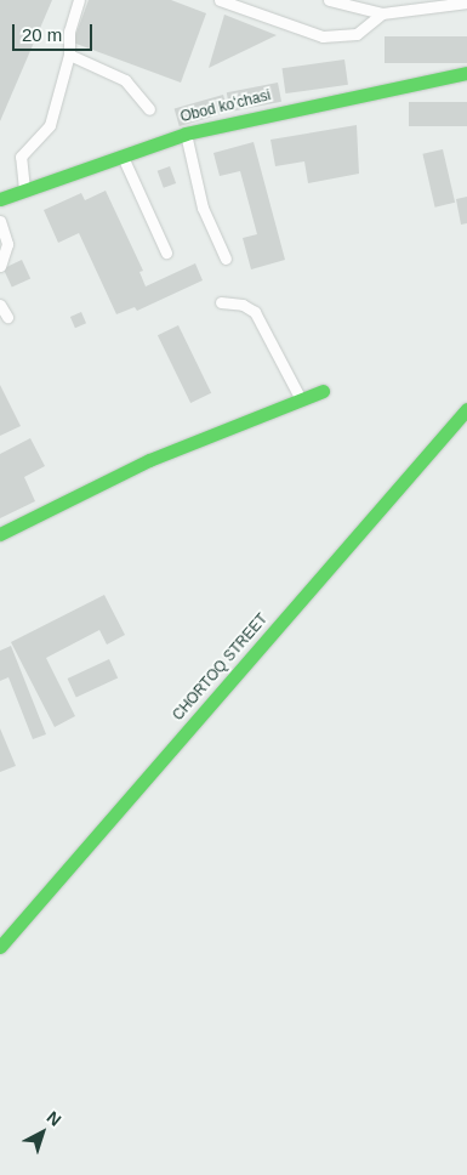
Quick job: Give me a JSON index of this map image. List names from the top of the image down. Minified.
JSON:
{"streets":{"street":["Obod koʻchasi","CHORTOQ STREET"]},"scale_bar":"20 m","north":"top right"}
